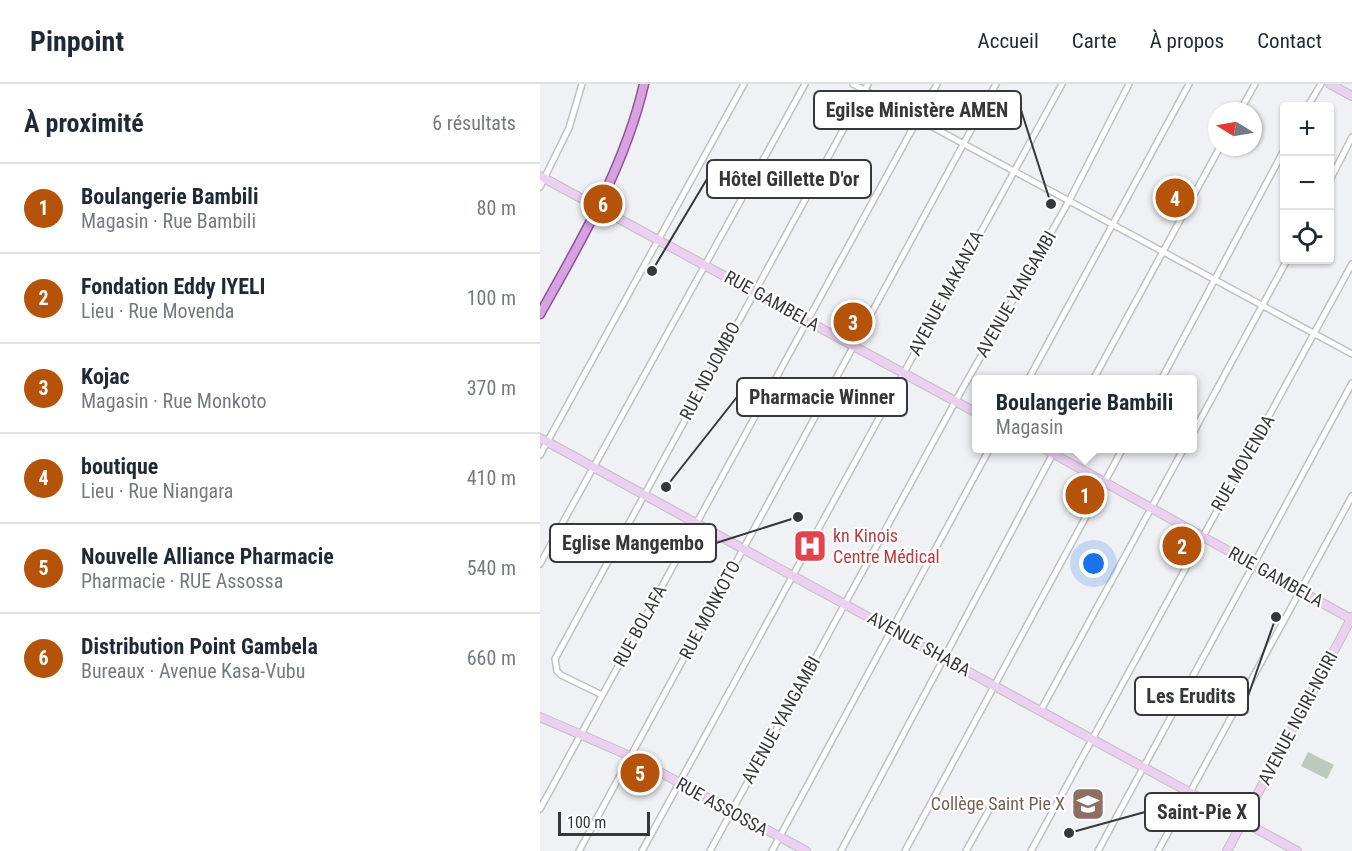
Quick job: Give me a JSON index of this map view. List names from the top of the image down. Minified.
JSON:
{"streets":{"street":["AVENUE MAKANZA","AVENUE YANGAMBI","RUE GAMBELA","RUE NDJOMBO","RUE MOVENDA","RUE MONKOTO","RUE BOLAFA","AVENUE SHABA","AVENUE NGIRI-NGIRI","RUE ASSOSSA"]},"crossings":[["AVENUE MAKANZA","RUE GAMBELA"],["AVENUE MAKANZA","AVENUE SHABA"],["AVENUE MAKANZA","RUE ASSOSSA"],["AVENUE YANGAMBI","RUE GAMBELA"],["AVENUE YANGAMBI","AVENUE SHABA"],["AVENUE YANGAMBI","RUE ASSOSSA"],["RUE GAMBELA","RUE NDJOMBO"],["RUE GAMBELA","RUE MOVENDA"],["RUE GAMBELA","RUE MONKOTO"],["RUE GAMBELA","RUE BOLAFA"],["RUE GAMBELA","AVENUE NGIRI-NGIRI"],["RUE NDJOMBO","RUE BOLAFA"],["RUE NDJOMBO","AVENUE SHABA"],["RUE MOVENDA","AVENUE SHABA"],["RUE MONKOTO","AVENUE SHABA"],["RUE MONKOTO","RUE ASSOSSA"],["RUE BOLAFA","AVENUE SHABA"],["RUE BOLAFA","RUE ASSOSSA"],["AVENUE SHABA","AVENUE NGIRI-NGIRI"]],"places":{"other":["Egilse Ministère AMEN","Hôtel Gillette D'or","Pharmacie Winner","Eglise Mangembo","Les Erudits","Saint-Pie X"],"hospital":["kn Kinois Centre Médical"],"school or university":["Collège Saint Pie X"]},"scale_bar":"100 m","north":"left","page":{"header":"Pinpoint","nav":["Accueil","Carte","À propos","Contact"],"heading":["À proximité","6 résultats"],"map_buttons":["+","−"],"list":[{"mark":"1","name":"Boulangerie Bambili","note":"Magasin · Rue Bambili","value":"80 m"},{"mark":"2","name":"Fondation Eddy IYELI","note":"Lieu · Rue Movenda","value":"100 m"},{"mark":"3","name":"Kojac","note":"Magasin · Rue Monkoto","value":"370 m"},{"mark":"4","name":"boutique","note":"Lieu · Rue Niangara","value":"410 m"},{"mark":"5","name":"Nouvelle Alliance Pharmacie","note":"Pharmacie · RUE Assossa","value":"540 m"},{"mark":"6","name":"Distribution Point Gambela","note":"Bureaux · Avenue Kasa-Vubu","value":"660 m"}],"pins":["4","6","3","1","2","5"],"popup":["Boulangerie Bambili","Magasin"],"scale":"100 m"}}
